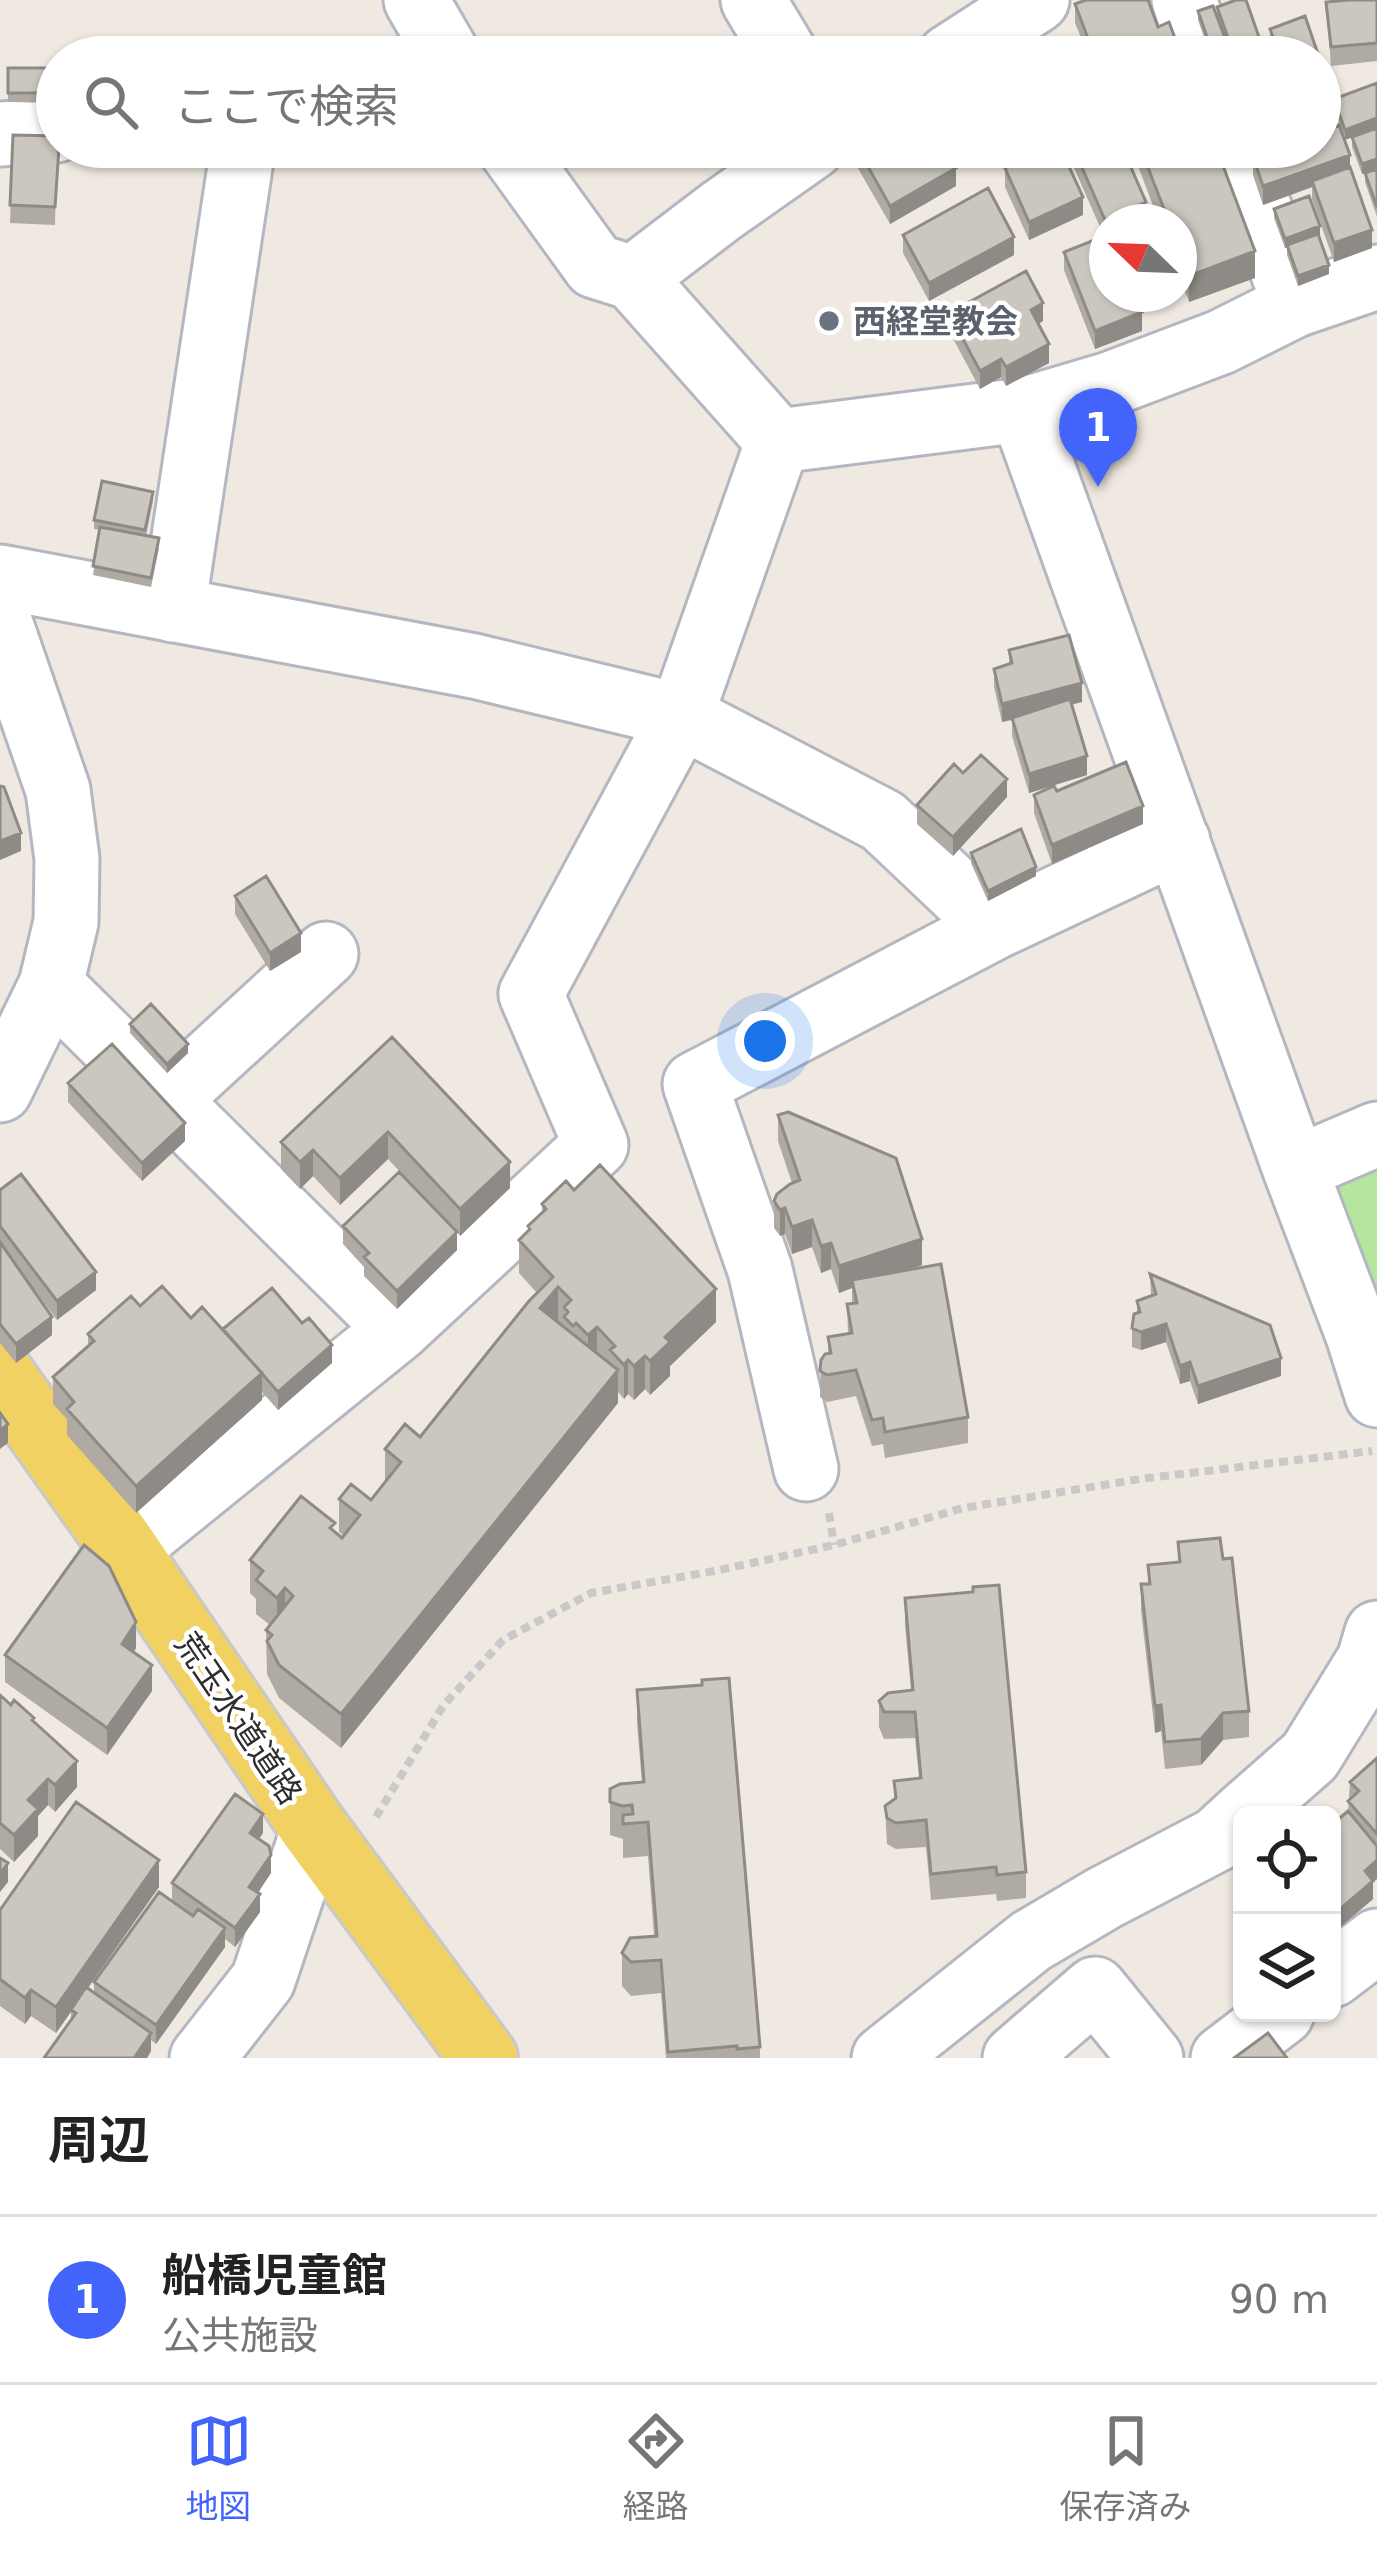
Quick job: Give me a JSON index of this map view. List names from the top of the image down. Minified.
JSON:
{"streets":{"main road":["荒玉水道道路"]},"places":["西経堂教会"],"north":"top left","page":{"search":"ここで検索","pins":"1","heading":"周辺","list":[{"mark":"1","name":"船橋児童館","note":"公共施設","value":"90 m"}],"nav":["地図","経路","保存済み"]}}
